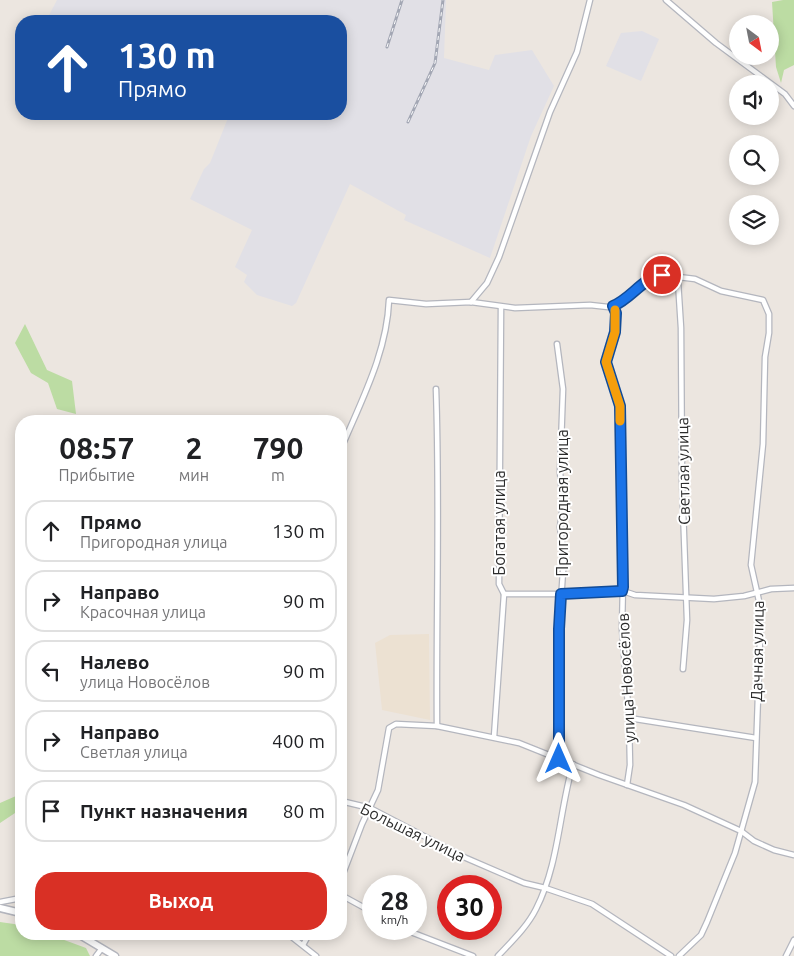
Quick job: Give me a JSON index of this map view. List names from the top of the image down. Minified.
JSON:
{"streets":{"street":["Светлая улица","Пригородная улица","Богатая улица","Дачная улица","улица Новосёлов","Большая улица"]},"crossings":[["Светлая улица","Дачная улица"]],"north":"bottom right","page":{"turn":["130 m","Прямо"],"eta":["08:57","Прибытие","2","мин","790","m"],"list":[{"name":"Прямо","note":"Пригородная улица","value":"130 m"},{"name":"Направо","note":"Красочная улица","value":"90 m"},{"name":"Налево","note":"улица Новосёлов","value":"90 m"},{"name":"Направо","note":"Светлая улица","value":"400 m"},{"name":"Пункт назначения","value":"80 m"}],"buttons":"Выход","speed":"28 km/h","limit":"30"}}
